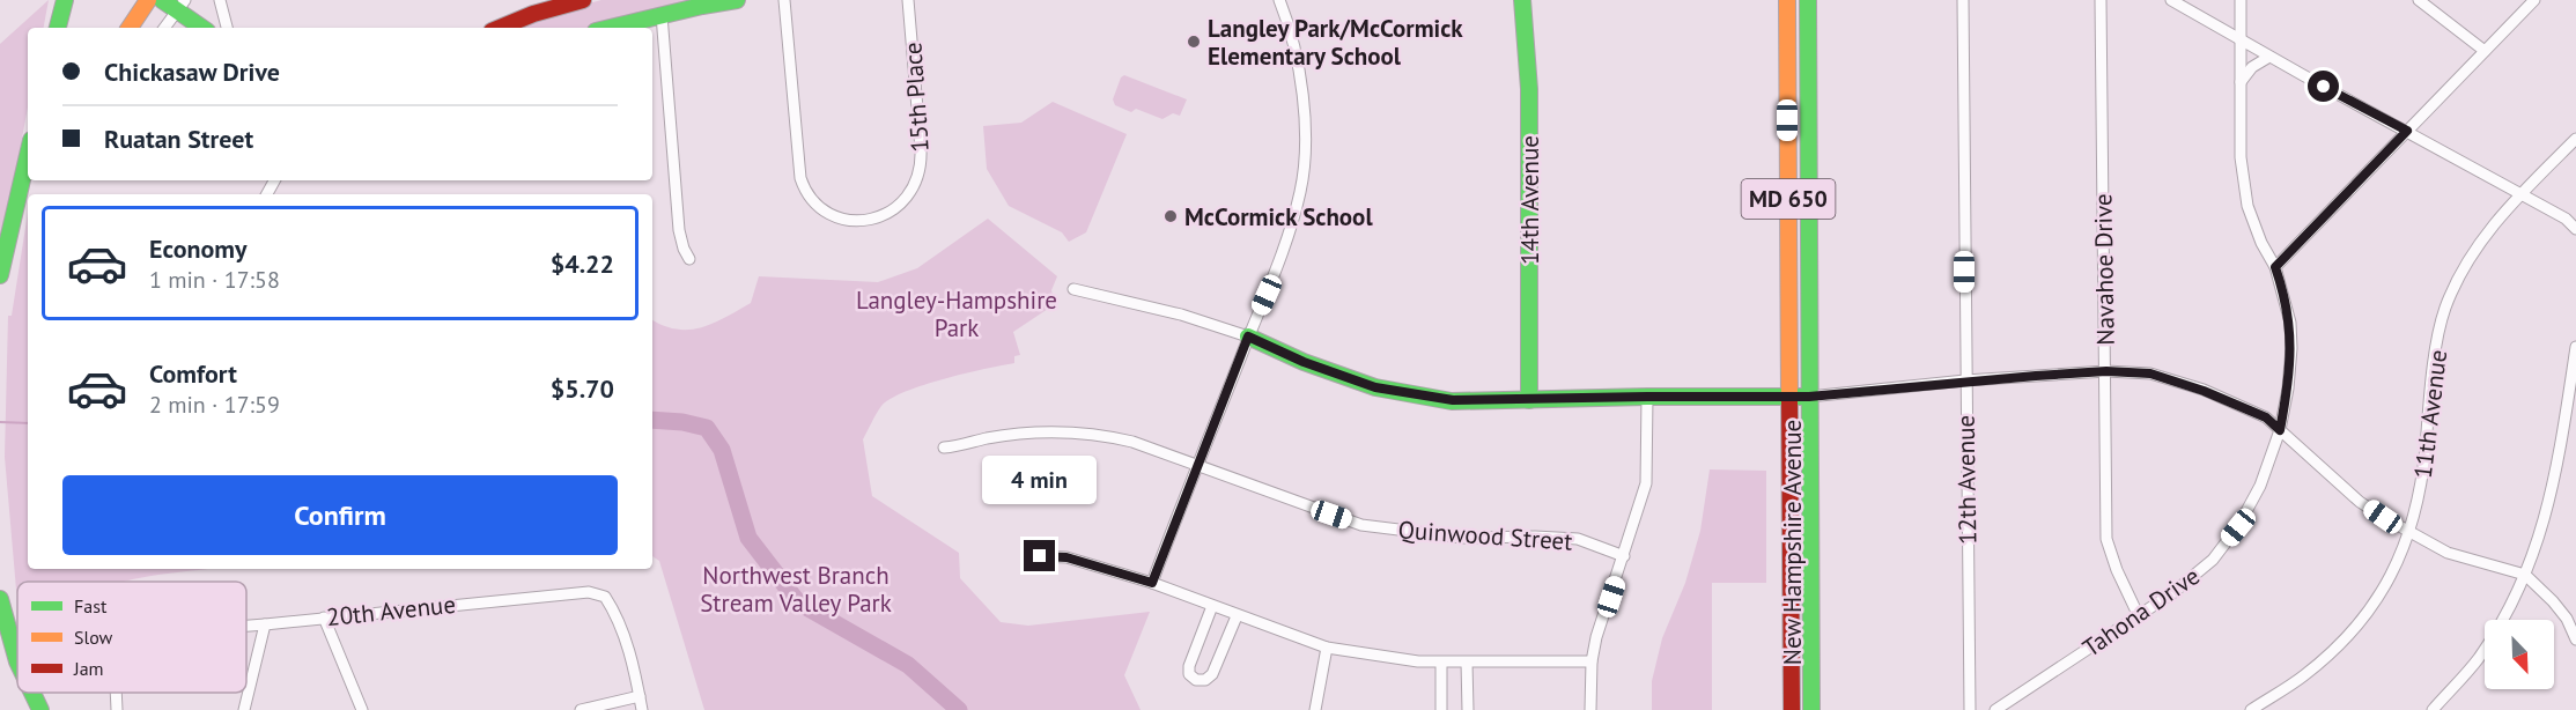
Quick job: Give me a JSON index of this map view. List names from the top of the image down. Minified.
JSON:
{"streets":{"main road":["MD 650","14th Avenue","New Hampshire Avenue"],"street":["15th Place","Navahoe Drive","11th Avenue","12th Avenue","Quinwood Street","20th Avenue","Tahona Drive"]},"crossings":[["Navahoe Drive","Tahona Drive"]],"parks":["Langley-Hampshire Park","Northwest Branch Stream Valley Park"],"places":["Langley Park/McCormick Elementary School","McCormick School"],"legend":["Fast","Slow","Jam"],"north":"bottom right","page":{"banner":["Chickasaw Drive","Ruatan Street"],"list":[{"name":"Economy","note":"1 min · 17:58","value":"$4.22"},{"name":"Comfort","note":"2 min · 17:59","value":"$5.70"}],"bubble":"4 min","buttons":"Confirm"}}
